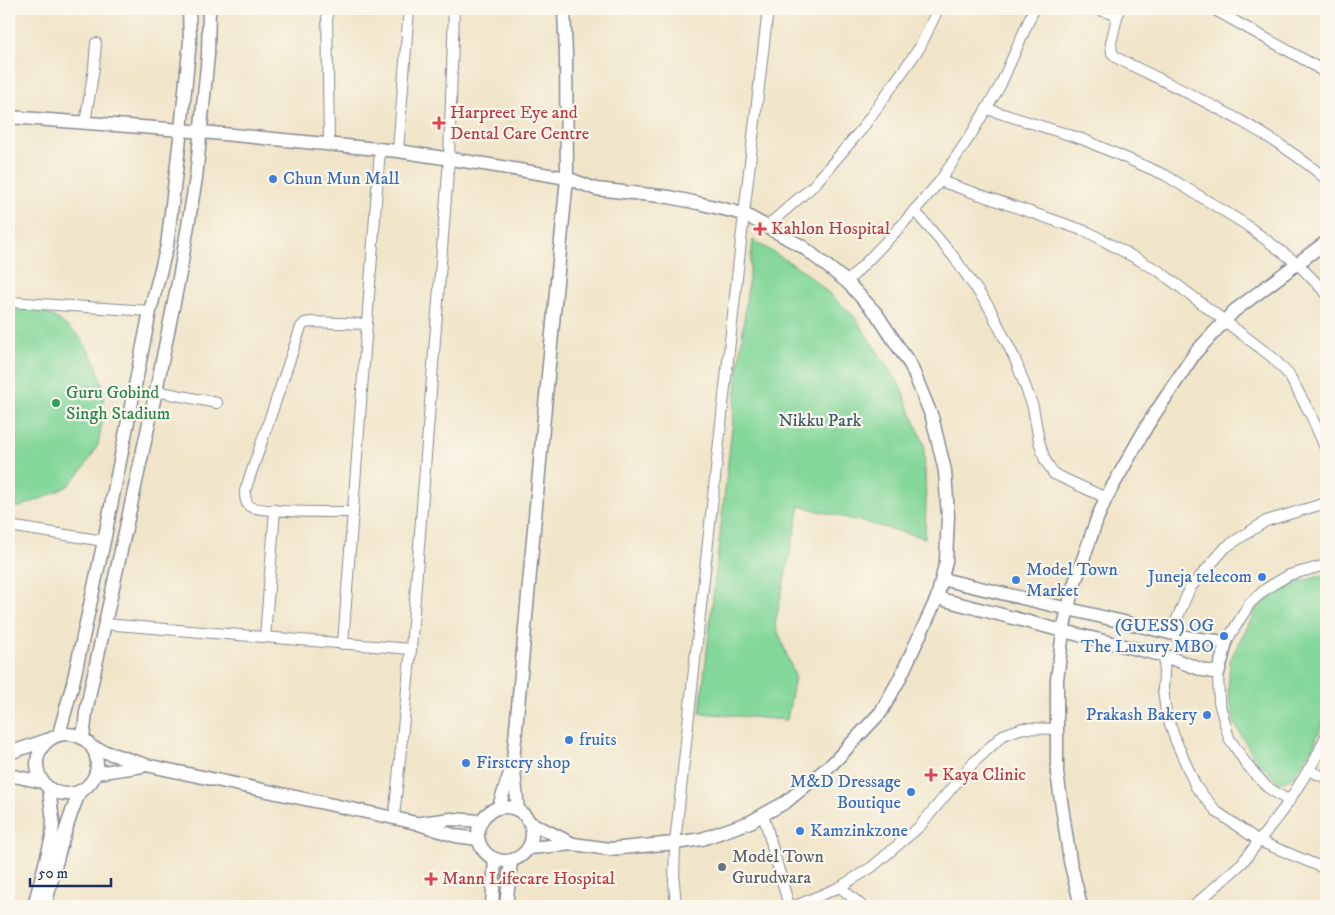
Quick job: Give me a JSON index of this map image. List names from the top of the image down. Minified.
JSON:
{"parks":["Nikku Park"],"places":{"health":["Harpreet Eye and Dental Care Centre","Kahlon Hospital","Kaya Clinic","Mann Lifecare Hospital"],"other":["Chun Mun Mall","Guru Gobind Singh Stadium","Juneja telecom","Model Town Market","(GUESS) OG The Luxury MBO","Prakash Bakery","fruits","Firstcry shop","M&D Dressage Boutique","Kamzinkzone","Model Town Gurudwara"]},"scale_bar":"50 m"}
